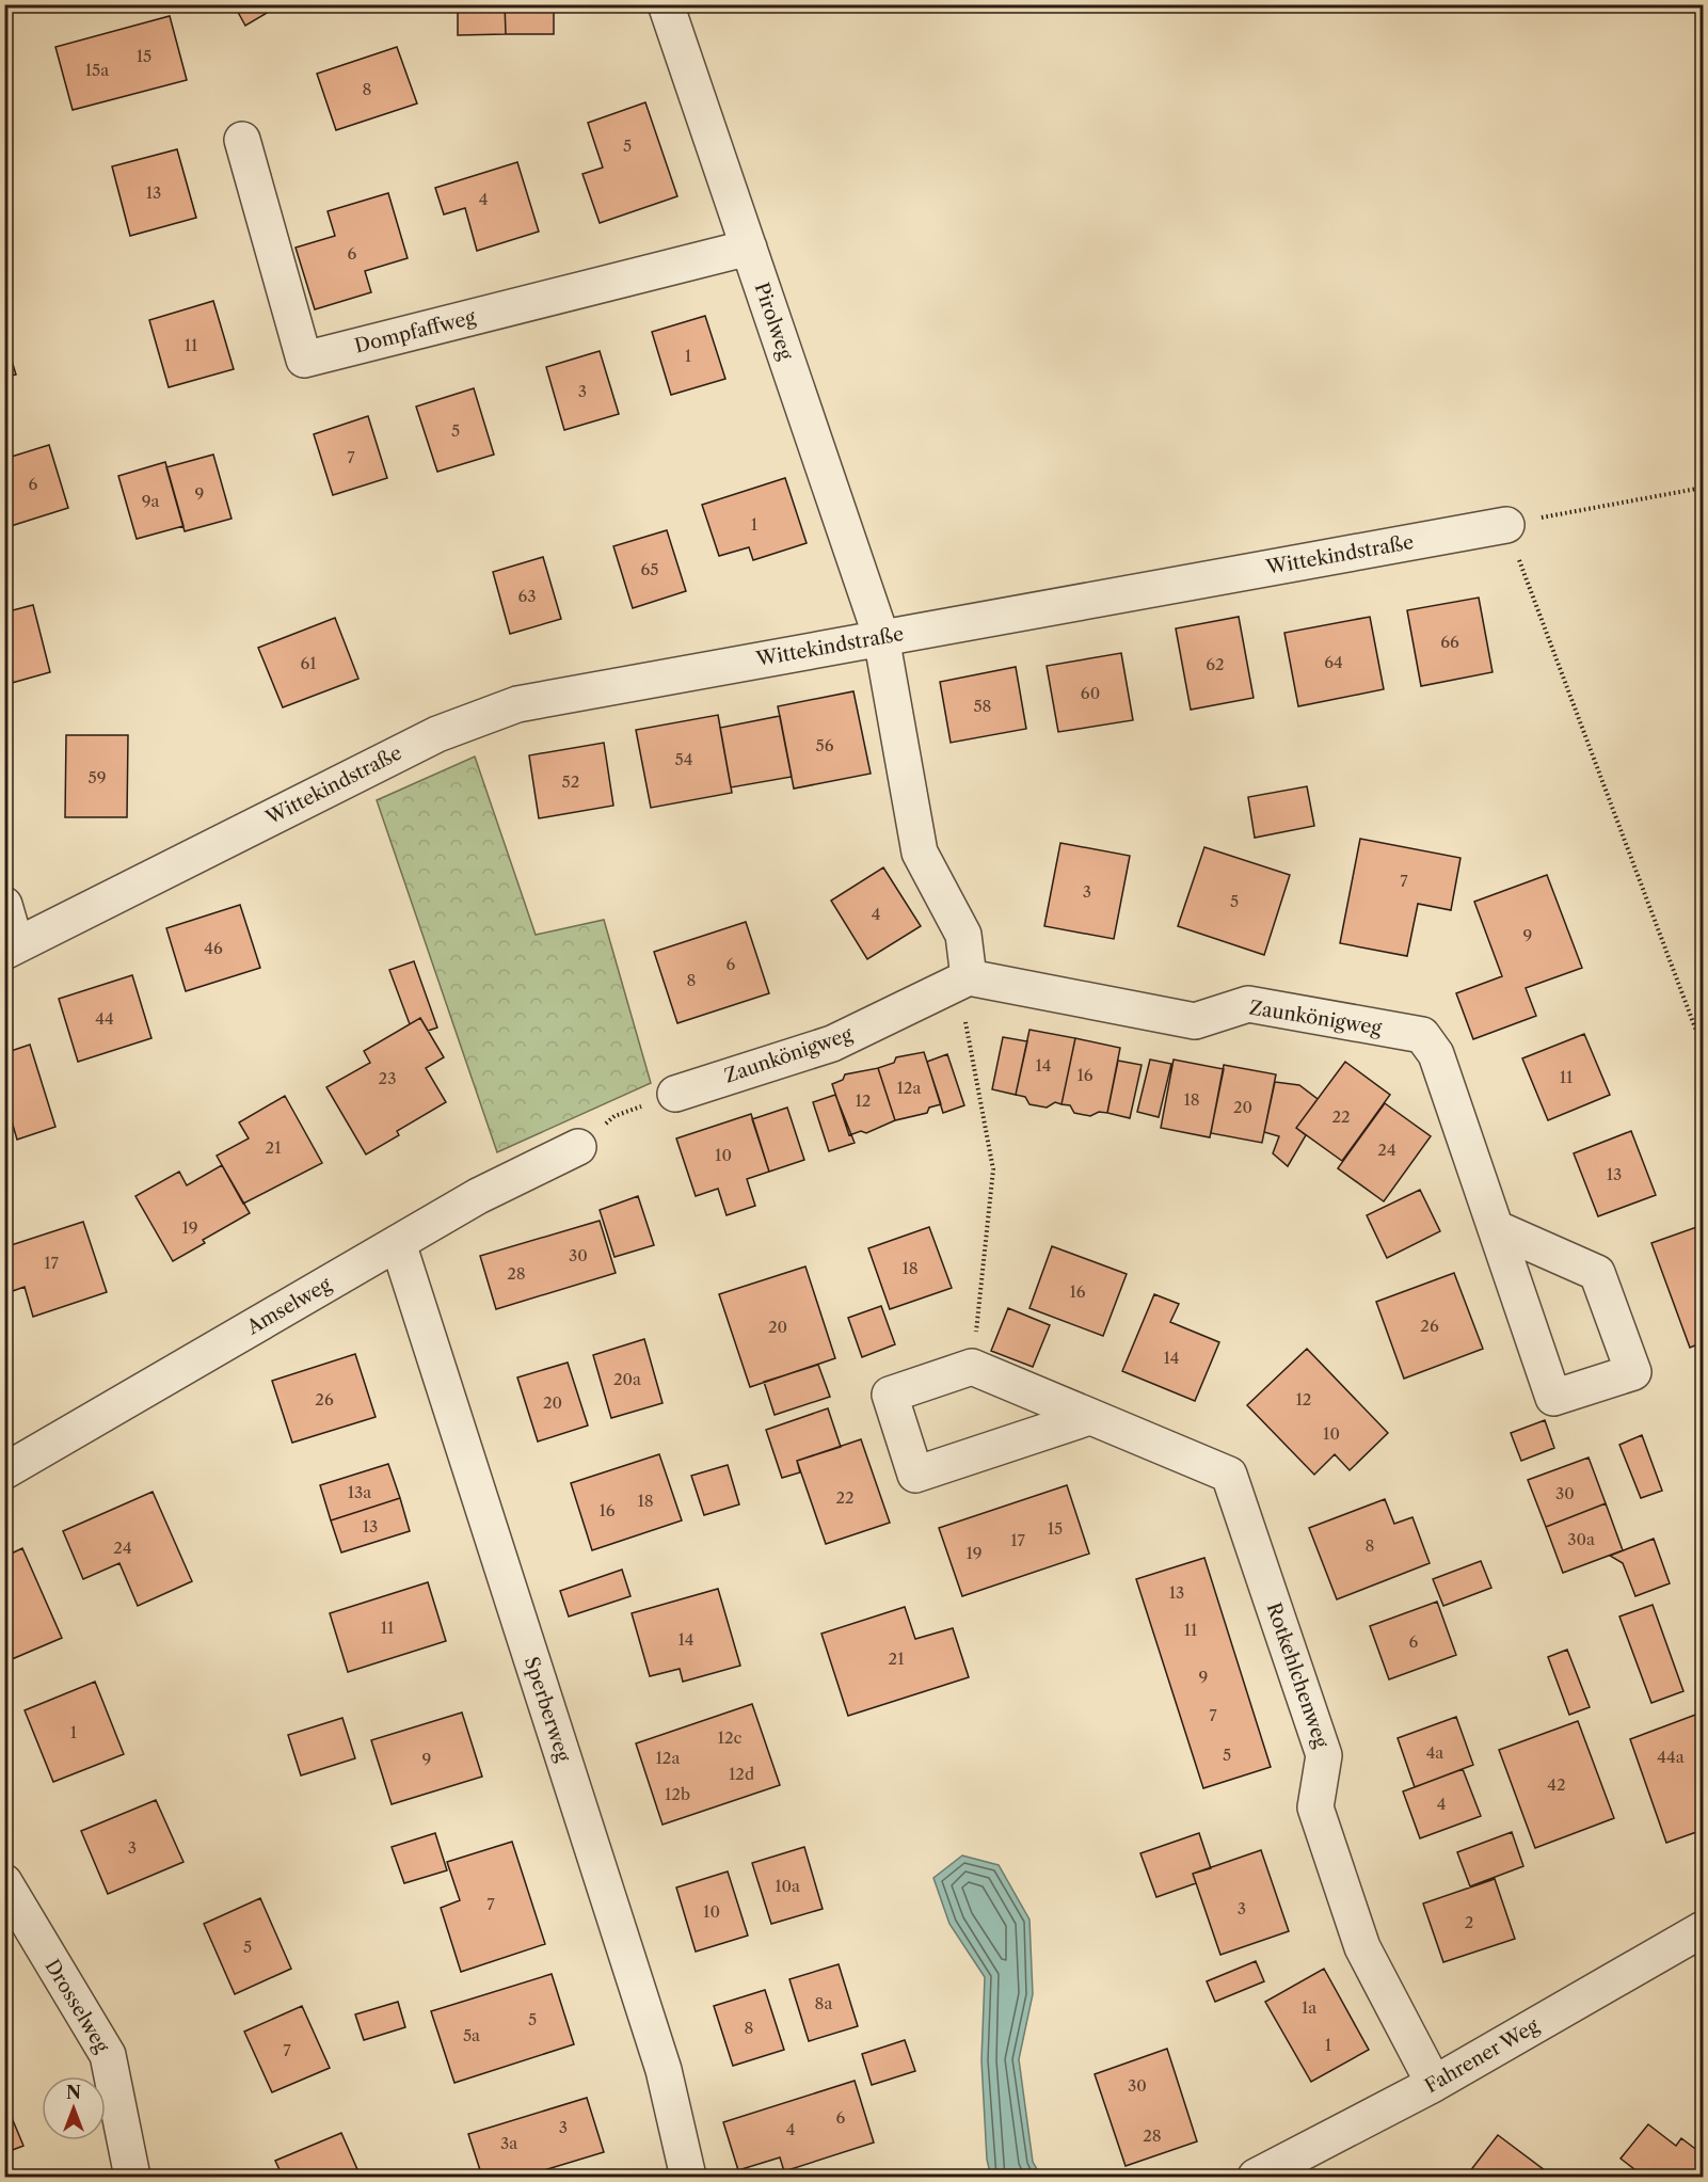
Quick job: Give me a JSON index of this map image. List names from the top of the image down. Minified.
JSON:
{"streets":{"street":["Pirolweg","Dompfaffweg","Wittekindstraße","Zaunkönigweg","Amselweg","Rotkehlchenweg","Sperberweg","Drosselweg","Fahrener Weg"]},"crossings":[["Pirolweg","Dompfaffweg"],["Pirolweg","Wittekindstraße"],["Amselweg","Sperberweg"],["Rotkehlchenweg","Fahrener Weg"]],"house_numbers":["15","15a","8","5","13","4","6","11","1","3","5","7","6","9","9a","1","65","63","66","64","61","62","60","58","56","54","59","52","7","3","5","4","9","46","6","8","44","14","16","11","23","12a","18","12","20","22","21","24","10","13","19","30","17","18","28","16","26","20","14","20a","26","12","20","10","13a","30","22","18","16","13","15","30a","17","8","24","19","13","11","11","14","6","21","9","7","1","12c","4a","5","44a","12a","9","12d","42","12b","4","3","10a","7","3","10","2","5","8a","1a","5","8","5a","1","7","30","6","3","4","28","3a"],"north":"top"}
